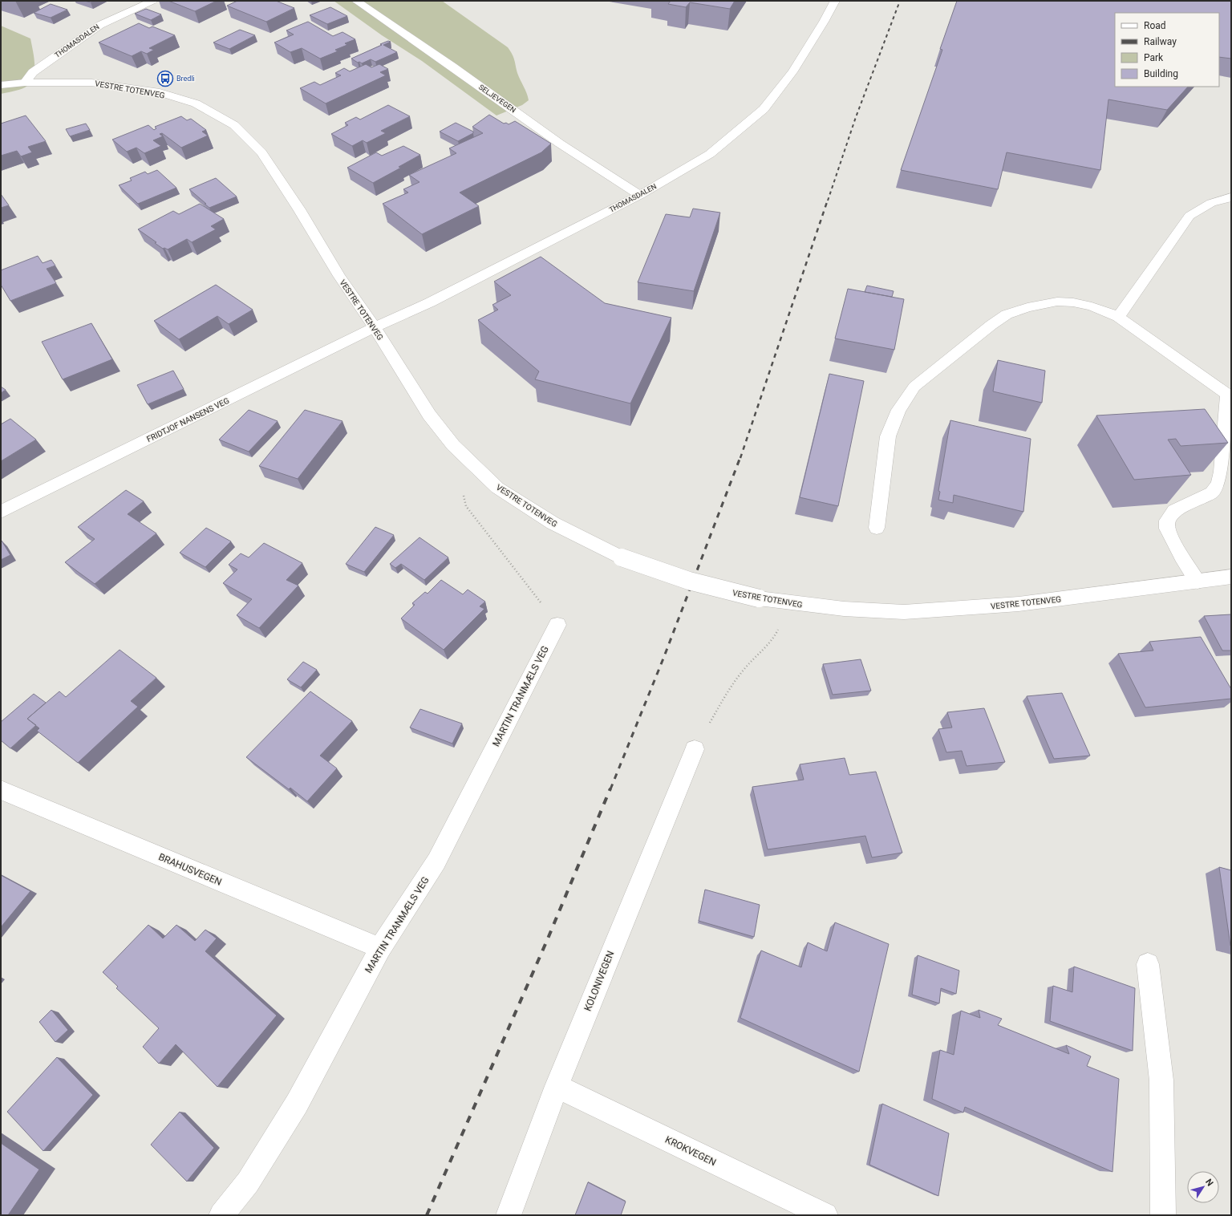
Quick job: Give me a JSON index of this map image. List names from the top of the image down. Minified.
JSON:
{"streets":{"street":["THOMASDALEN","VESTRE TOTENVEG","SELJEVEGEN","FRIDTJOF NANSENS VEG","MARTIN TRANMÆLS VEG","BRAHUSVEGEN","KOLONIVEGEN","KROKVEGEN"]},"crossings":[["THOMASDALEN","VESTRE TOTENVEG"],["THOMASDALEN","SELJEVEGEN"],["THOMASDALEN","FRIDTJOF NANSENS VEG"],["VESTRE TOTENVEG","FRIDTJOF NANSENS VEG"],["MARTIN TRANMÆLS VEG","BRAHUSVEGEN"],["KOLONIVEGEN","KROKVEGEN"]],"places":{"bus stop":["Bredli"]},"legend":["Road","Railway","Park","Building"],"north":"top right"}
